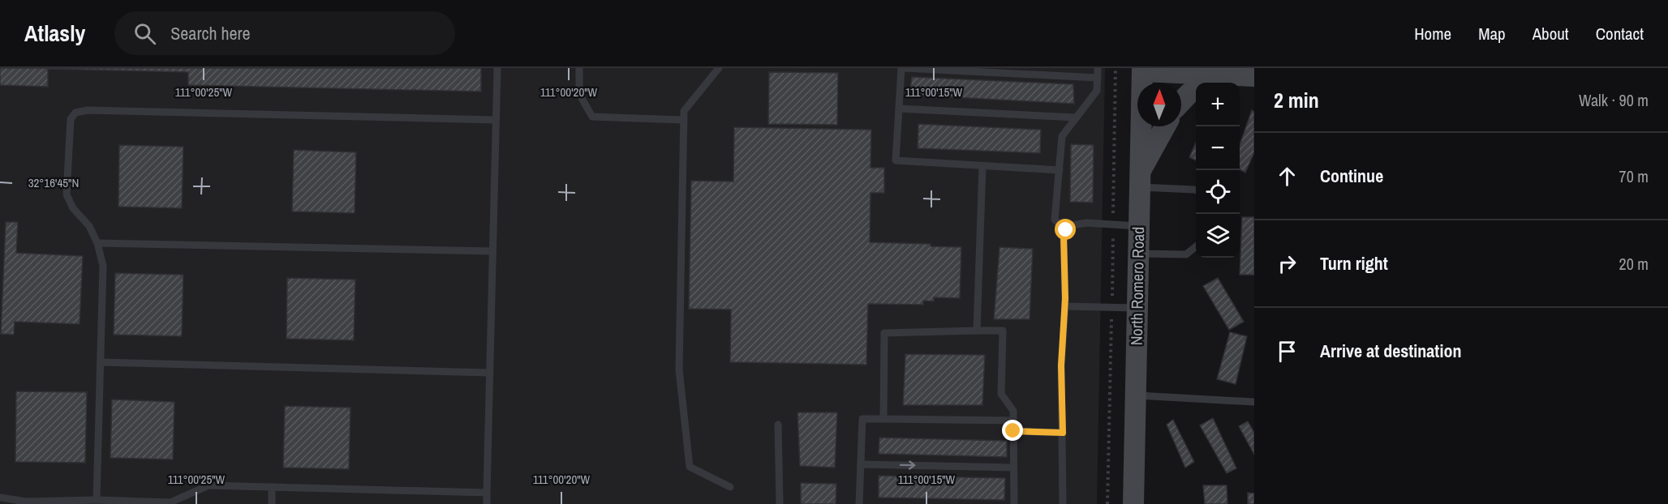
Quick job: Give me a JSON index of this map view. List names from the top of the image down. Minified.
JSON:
{"streets":{"street":["North Romero Road"]},"north":"top","page":{"header":"Atlasly","search":"Search here","nav":["Home","Map","About","Contact"],"heading":["2 min","Walk · 90 m"],"map_buttons":["+","−"],"list":[["Continue","70 m"],["Turn right","20 m"],"Arrive at destination"]},"coordinates":["111°00'25\"W","111°00'20\"W","111°00'15\"W","32°16'45\"N"]}
